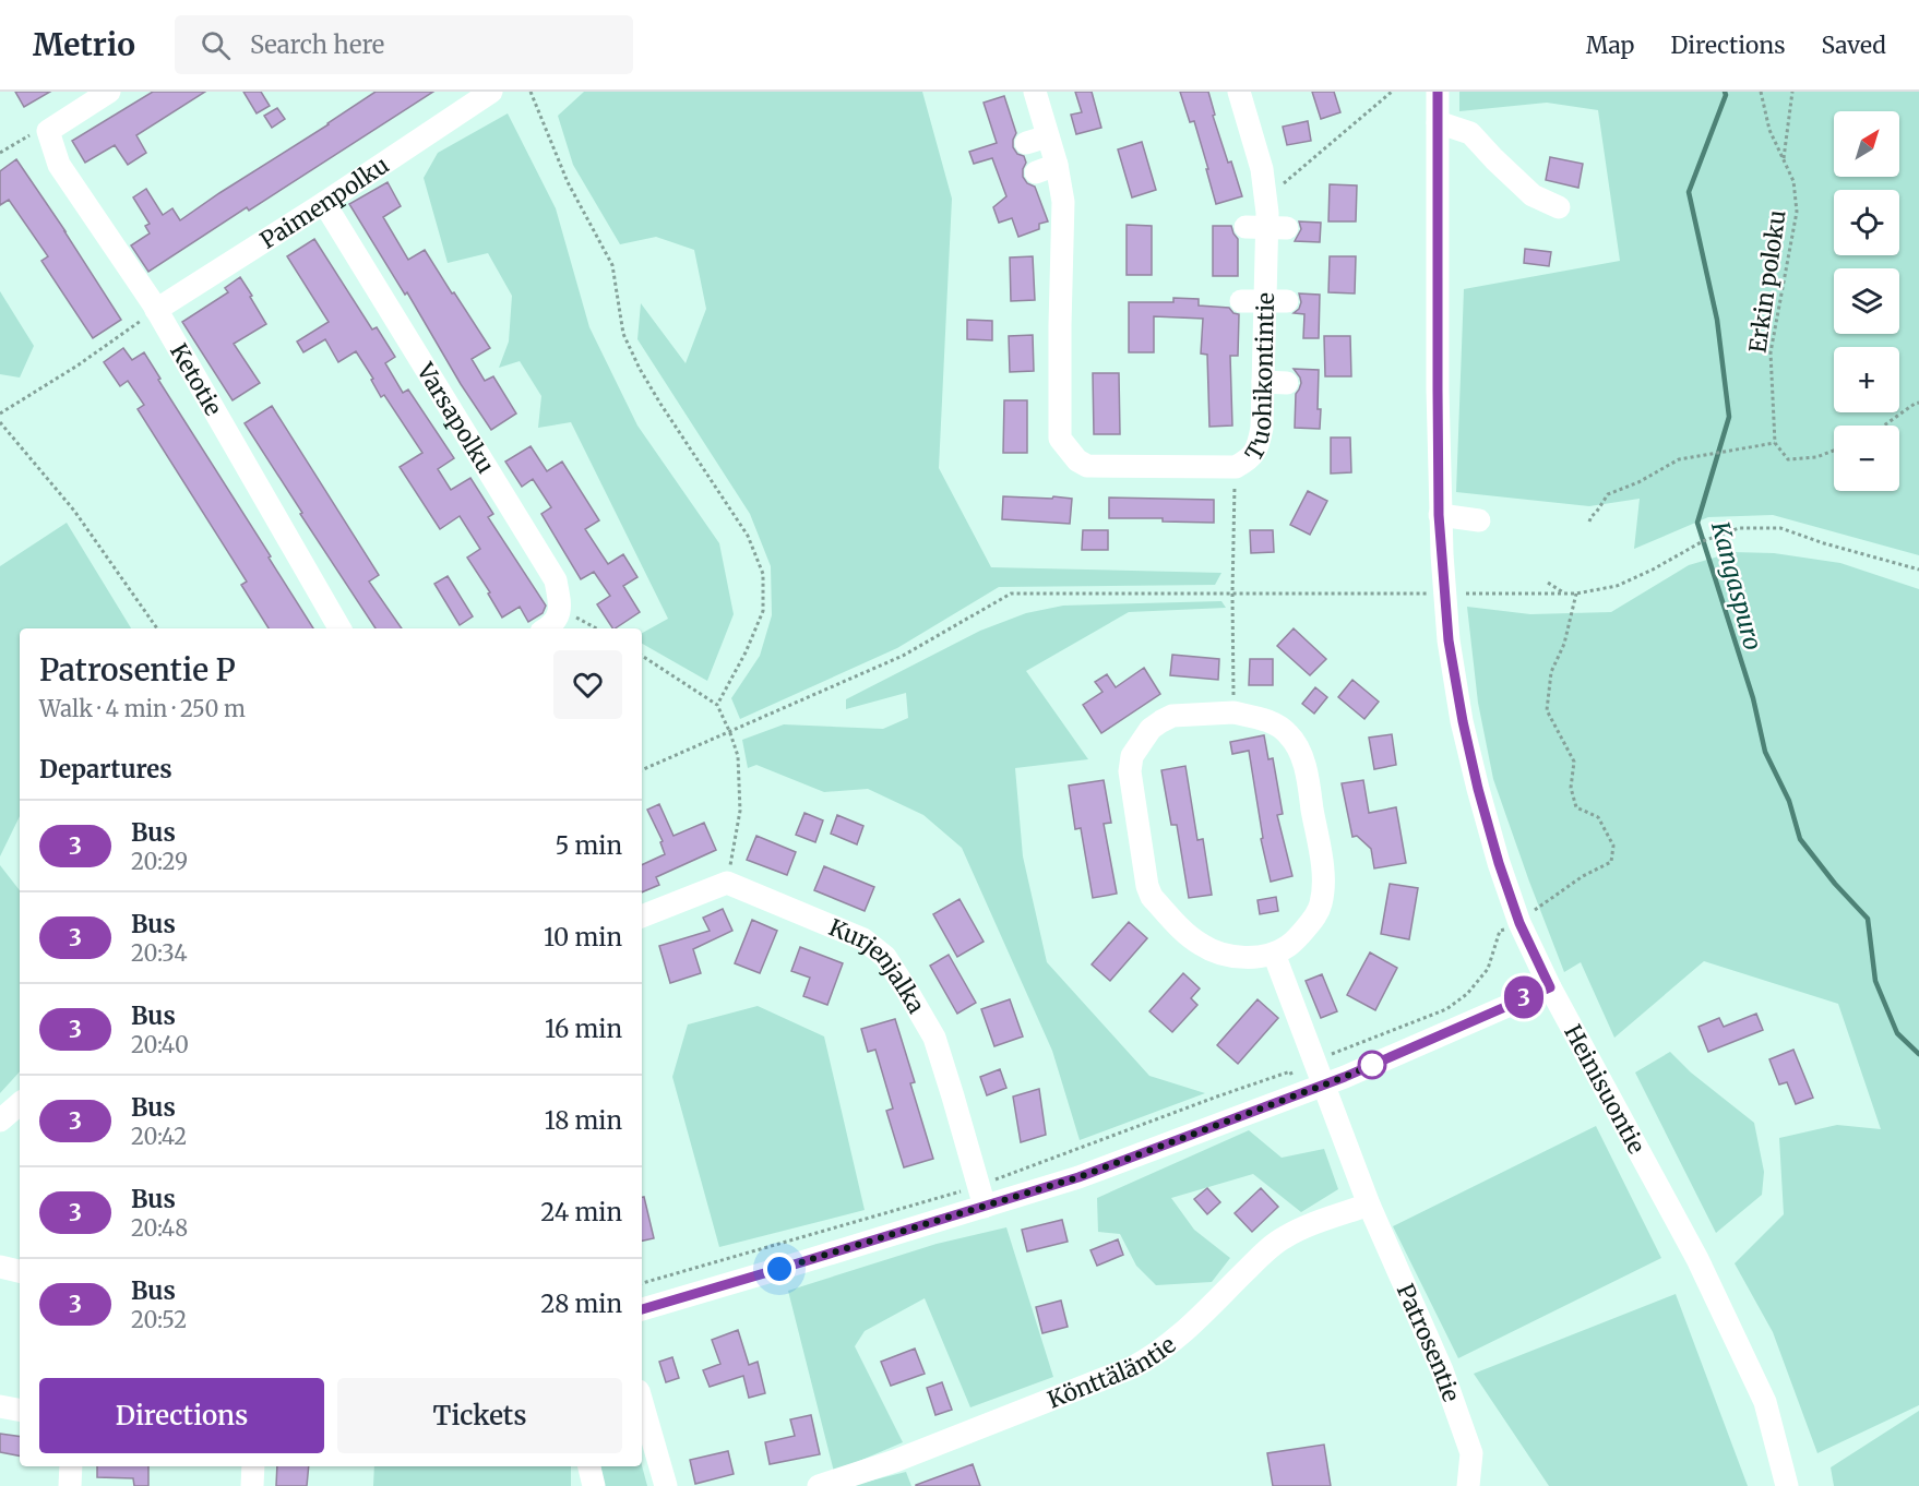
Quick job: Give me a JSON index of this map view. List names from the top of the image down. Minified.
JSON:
{"streets":{"street":["Paimenpolku","Tuohikontintie","Ketotie","Varsapolku","Kurjenjalka","Heinisuontie","Patrosentie","Könttäläntie"],"path":["Erkin poloku"]},"crossings":[["Paimenpolku","Ketotie"],["Paimenpolku","Varsapolku"],["Patrosentie","Könttäläntie"]],"water":["Kangaspuro"],"lines":["bus line 3"],"north":"top right","page":{"header":"Metrio","search":"Search here","nav":["Map","Directions","Saved"],"on_map":"3","map_buttons":["+","−"],"heading":[["Patrosentie P","Walk · 4 min · 250 m"],"Departures"],"list":[{"mark":"3","name":"Bus","note":"20:29","value":"5 min"},{"mark":"3","name":"Bus","note":"20:34","value":"10 min"},{"mark":"3","name":"Bus","note":"20:40","value":"16 min"},{"mark":"3","name":"Bus","note":"20:42","value":"18 min"},{"mark":"3","name":"Bus","note":"20:48","value":"24 min"},{"mark":"3","name":"Bus","note":"20:52","value":"28 min"}],"buttons":["Directions","Tickets"]}}
